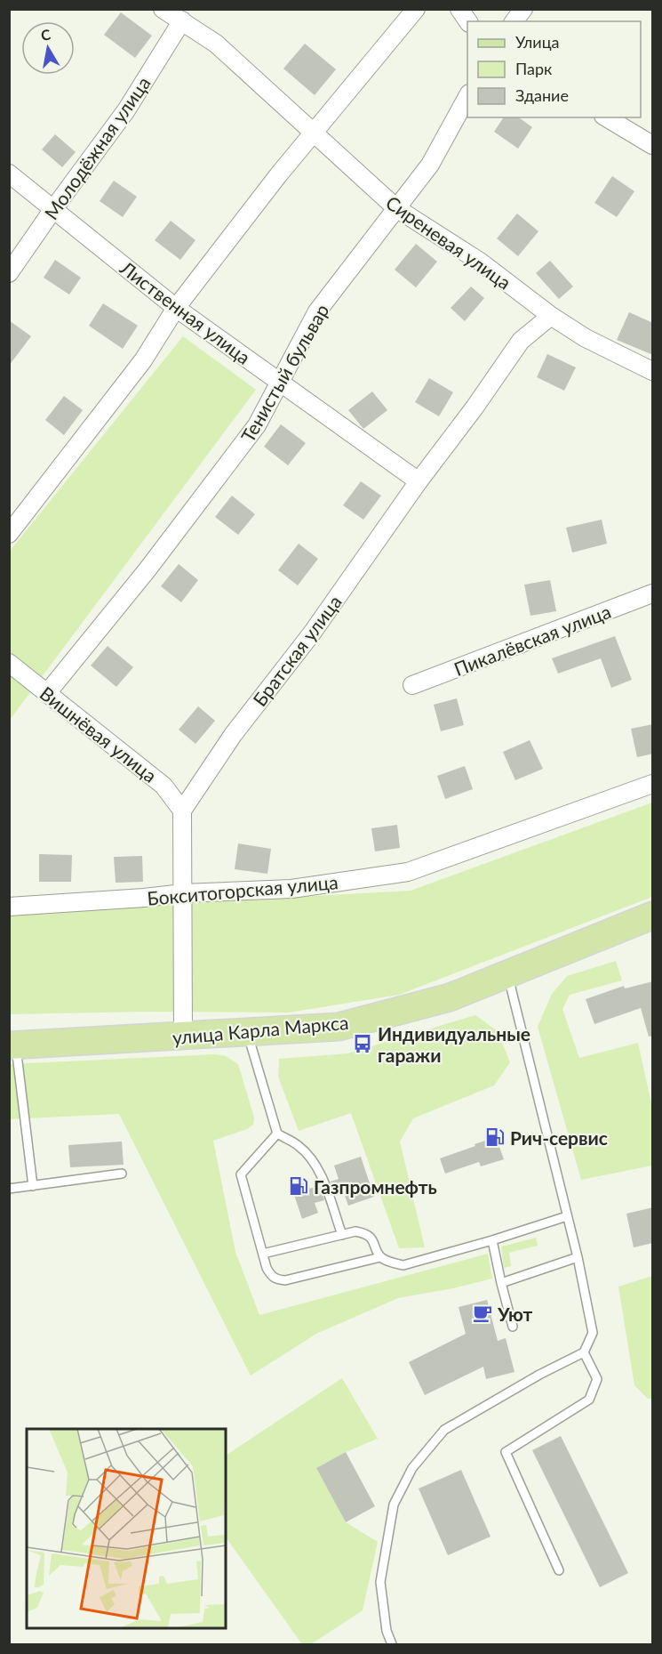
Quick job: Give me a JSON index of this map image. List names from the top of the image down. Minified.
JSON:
{"streets":{"main road":["улица Карла Маркса"],"street":["Молодёжная улица","Сиреневая улица","Лиственная улица","Тенистый бульвар","Пикалёвская улица","Братская улица","Вишнёвая улица","Бокситогорская улица"]},"crossings":[["Молодёжная улица","Сиреневая улица"],["Молодёжная улица","Лиственная улица"],["Сиреневая улица","Тенистый бульвар"],["Сиреневая улица","Братская улица"],["Лиственная улица","Тенистый бульвар"],["Лиственная улица","Братская улица"],["Тенистый бульвар","Вишнёвая улица"],["Братская улица","Вишнёвая улица"]],"places":{"bus stop":["Индивидуальные гаражи"],"fuel station":["Рич-сервис","Газпромнефть"],"cafe":["Уют"]},"legend":["Улица","Парк","Здание"],"north":"top"}
